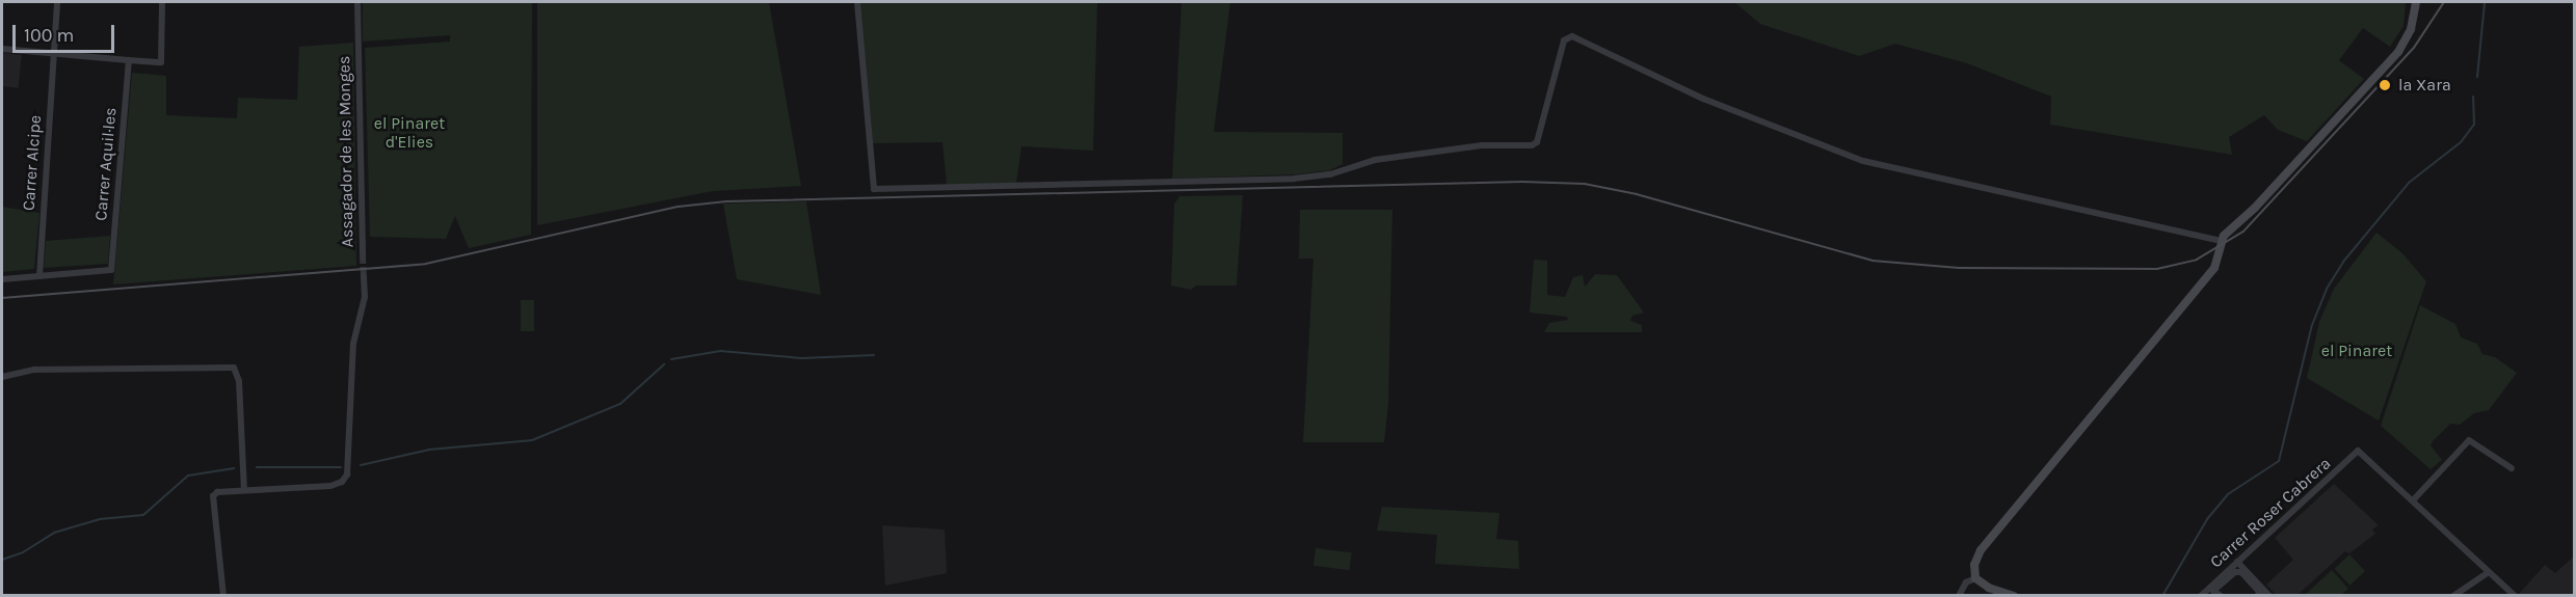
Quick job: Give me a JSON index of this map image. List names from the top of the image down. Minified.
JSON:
{"streets":{"street":["Assagador de les Monges","Carrer Alcipe","Carrer Aquil·les","Carrer Roser Cabrera"]},"crossings":[["Carrer Alcipe","Carrer Aquil·les"]],"parks":["el Pinaret d'Elies","el Pinaret"],"places":["la Xara"],"scale_bar":"100 m"}
